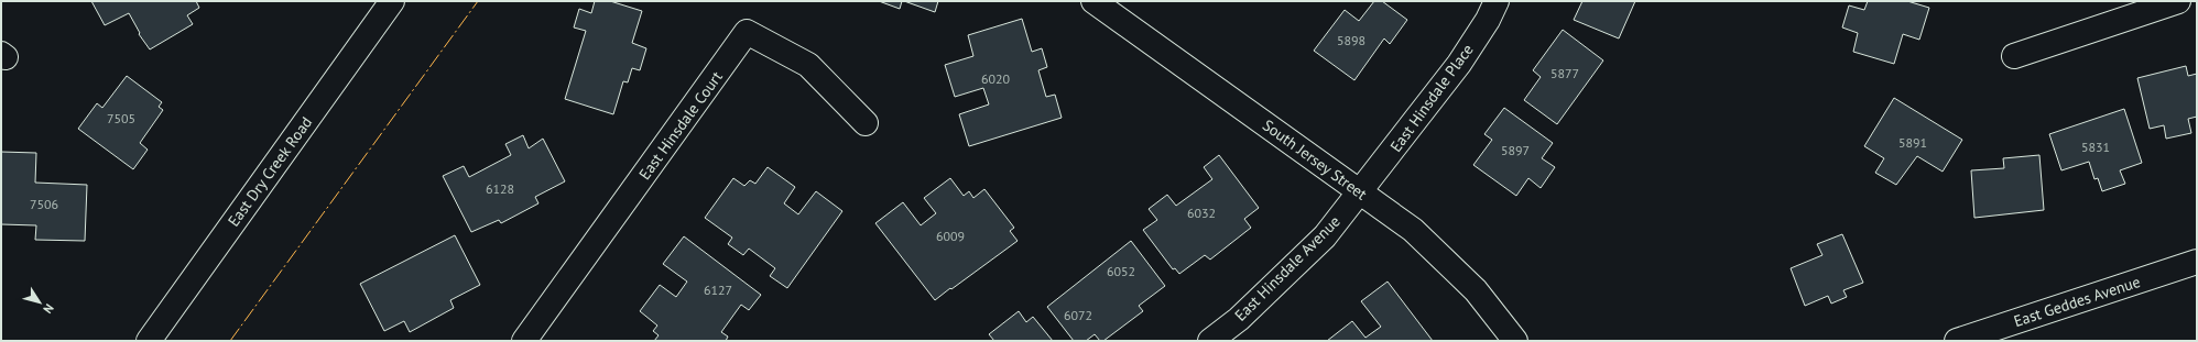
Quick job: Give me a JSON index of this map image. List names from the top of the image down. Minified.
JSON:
{"streets":{"street":["East Hinsdale Place","East Hinsdale Court","South Jersey Street","East Dry Creek Road","East Hinsdale Avenue","East Geddes Avenue"]},"crossings":[["East Hinsdale Place","South Jersey Street"],["East Hinsdale Place","East Hinsdale Avenue"],["South Jersey Street","East Hinsdale Avenue"]],"house_numbers":["5898","5877","6020","7505","5891","5831","5897","6128","7506","6032","6009","6052","6127","6072"],"north":"bottom right"}
